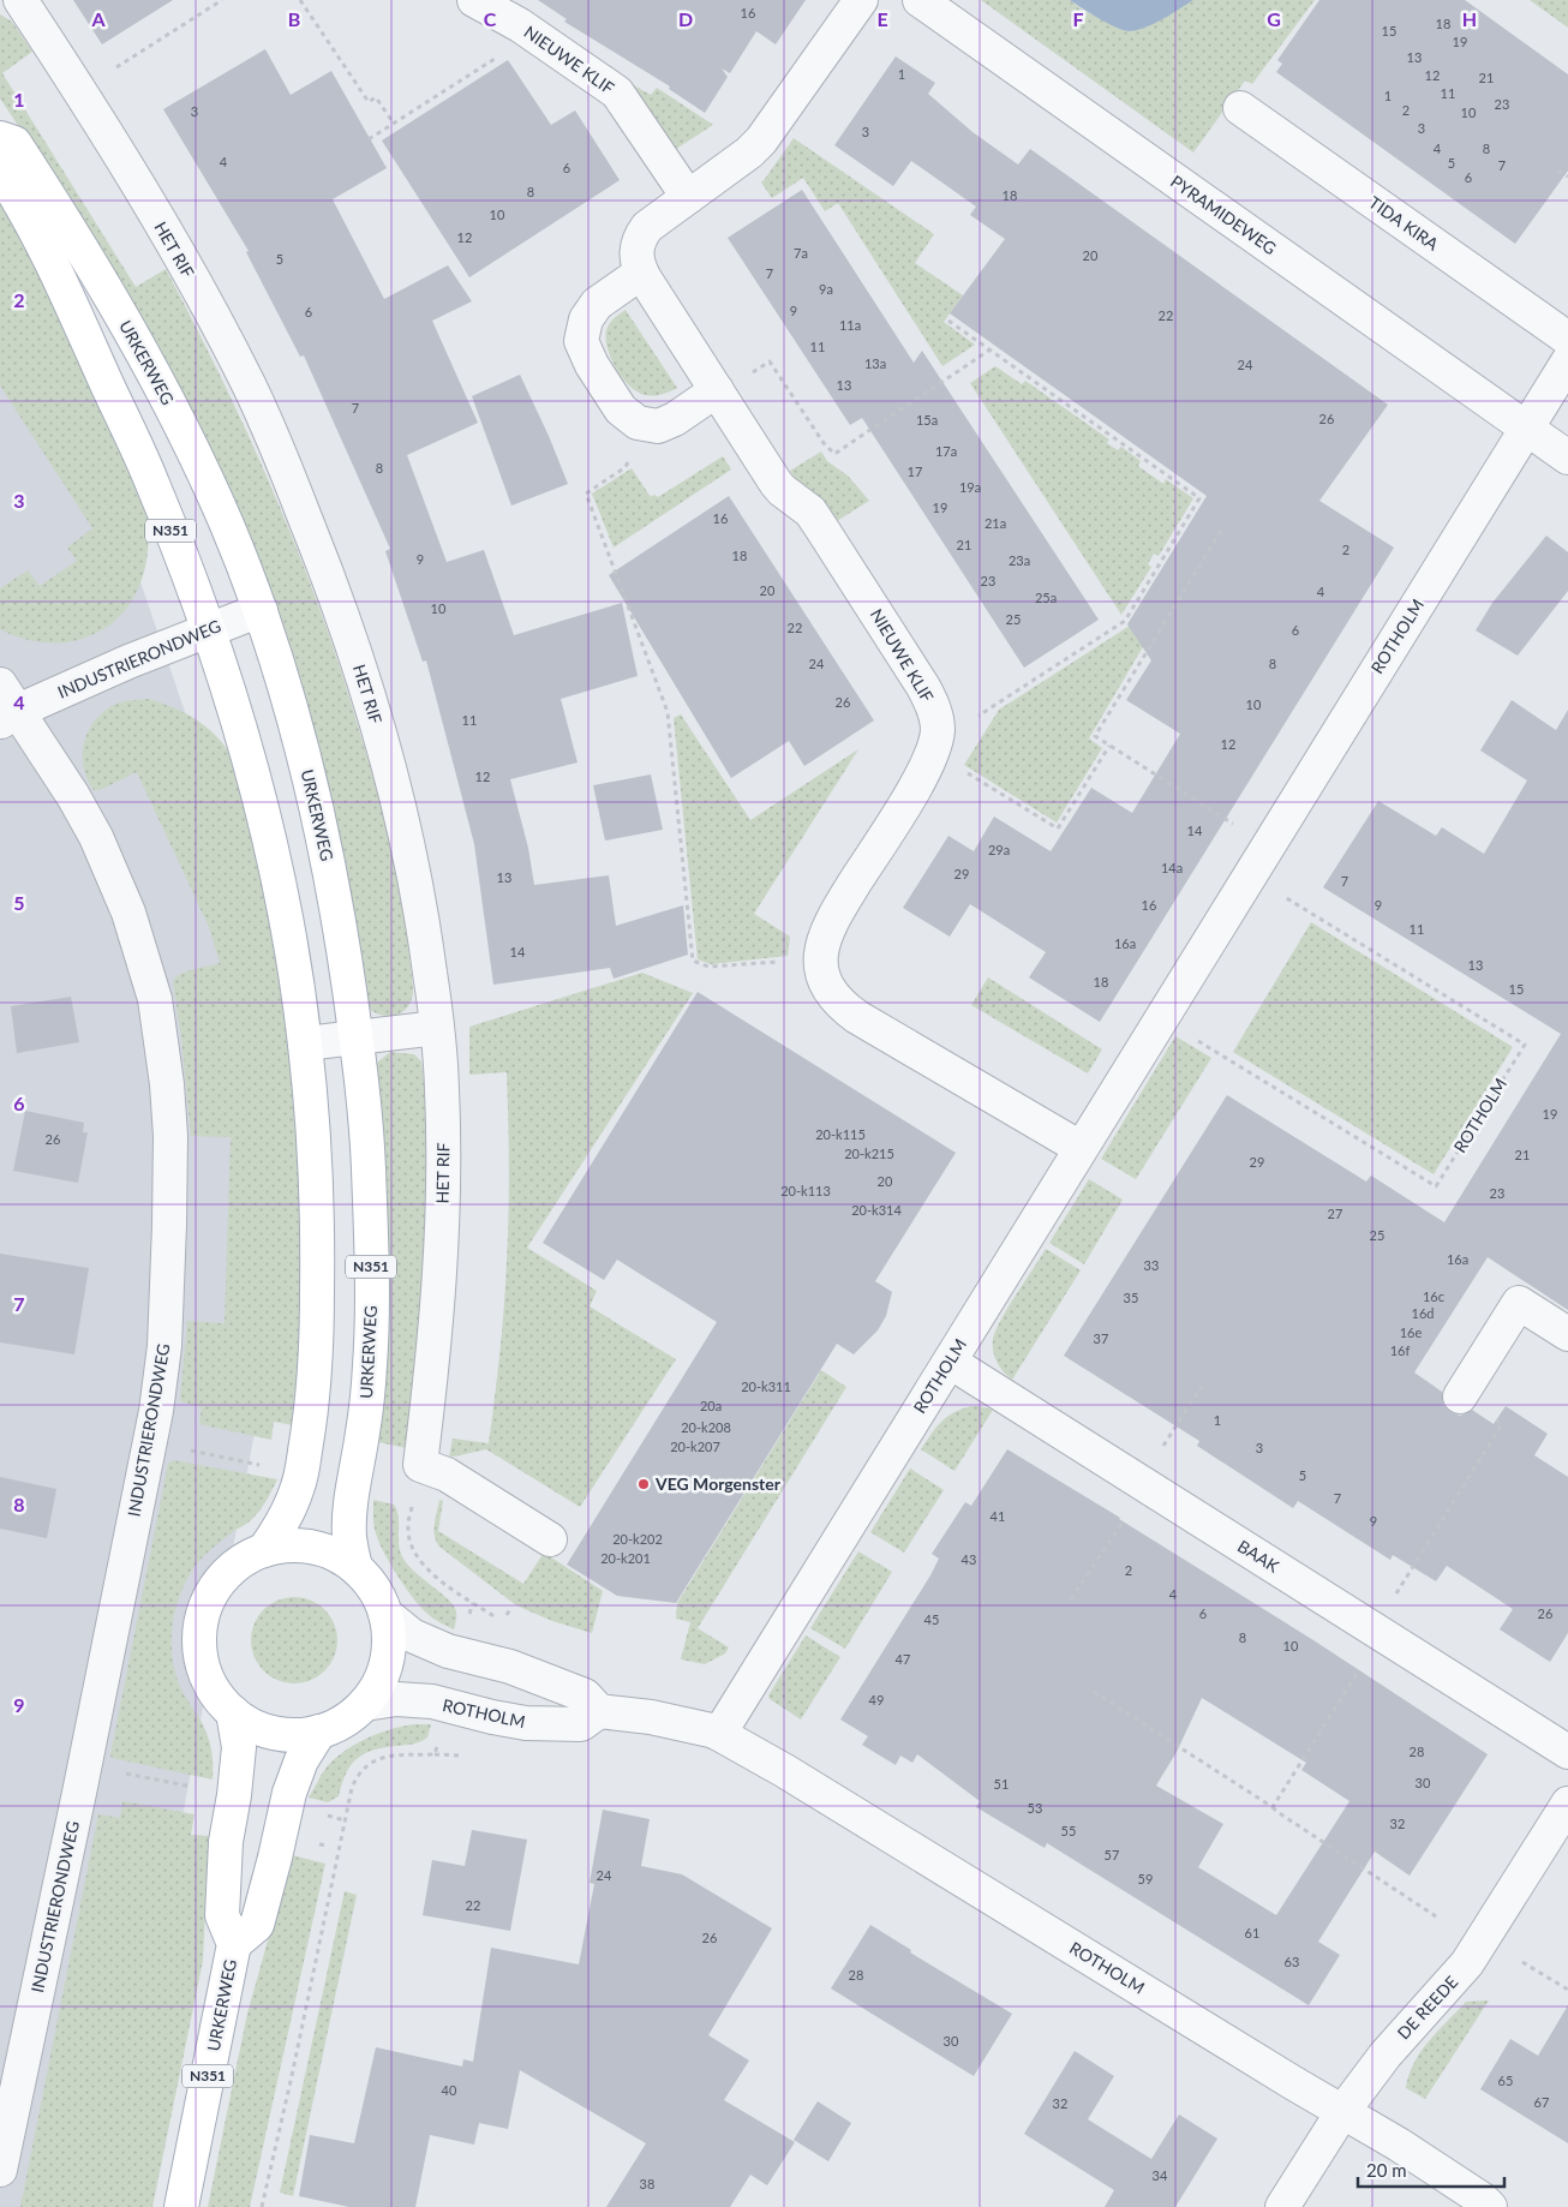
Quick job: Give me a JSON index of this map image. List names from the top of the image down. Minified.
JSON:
{"streets":{"main road":["URKERWEG","N351"],"street":["NIEUWE KLIF","PYRAMIDEWEG","TIDA KIRA","HET RIF","ROTHOLM","INDUSTRIERONDWEG","BAAK","DE REEDE"]},"crossings":[["NIEUWE KLIF","ROTHOLM"],["PYRAMIDEWEG","ROTHOLM"],["URKERWEG","N351"],["URKERWEG","ROTHOLM"],["URKERWEG","INDUSTRIERONDWEG"],["N351","ROTHOLM"],["N351","INDUSTRIERONDWEG"],["ROTHOLM","BAAK"],["ROTHOLM","DE REEDE"]],"places":["VEG Morgenster"],"house_numbers":["16","18","15","19","13","1","12","21","11","1","23","2","3","10","3","3","4","8","4","5","7","6","6","8","18","10","12","7a","20","5","7","9a","9","6","22","11a","11","13a","24","13","7","26","15a","17a","8","17","19a","19","16","21a","21","2","18","9","23a","23","20","4","25a","10","25","22","6","24","8","26","10","11","12","12","14","29a","14a","29","13","7","16","9","11","16a","14","13","18","15","19","20-k115","26","20-k215","21","29","20","20-k113","23","20-k314","27","25","16a","33","16c","35","16d","16e","37","16f","20-k311","20a","1","20-k208","20-k207","3","5","7","41","9","20-k202","20-k201","43","2","4","6","26","45","8","10","47","49","28","30","51","53","32","55","57","24","59","22","61","26","63","28","30","65","40","67","32","34","38"],"scale_bar":"20 m","grid":{"columns":["A","B","C","D","E","F","G","H"],"rows":["1","2","3","4","5","6","7","8","9"]}}
